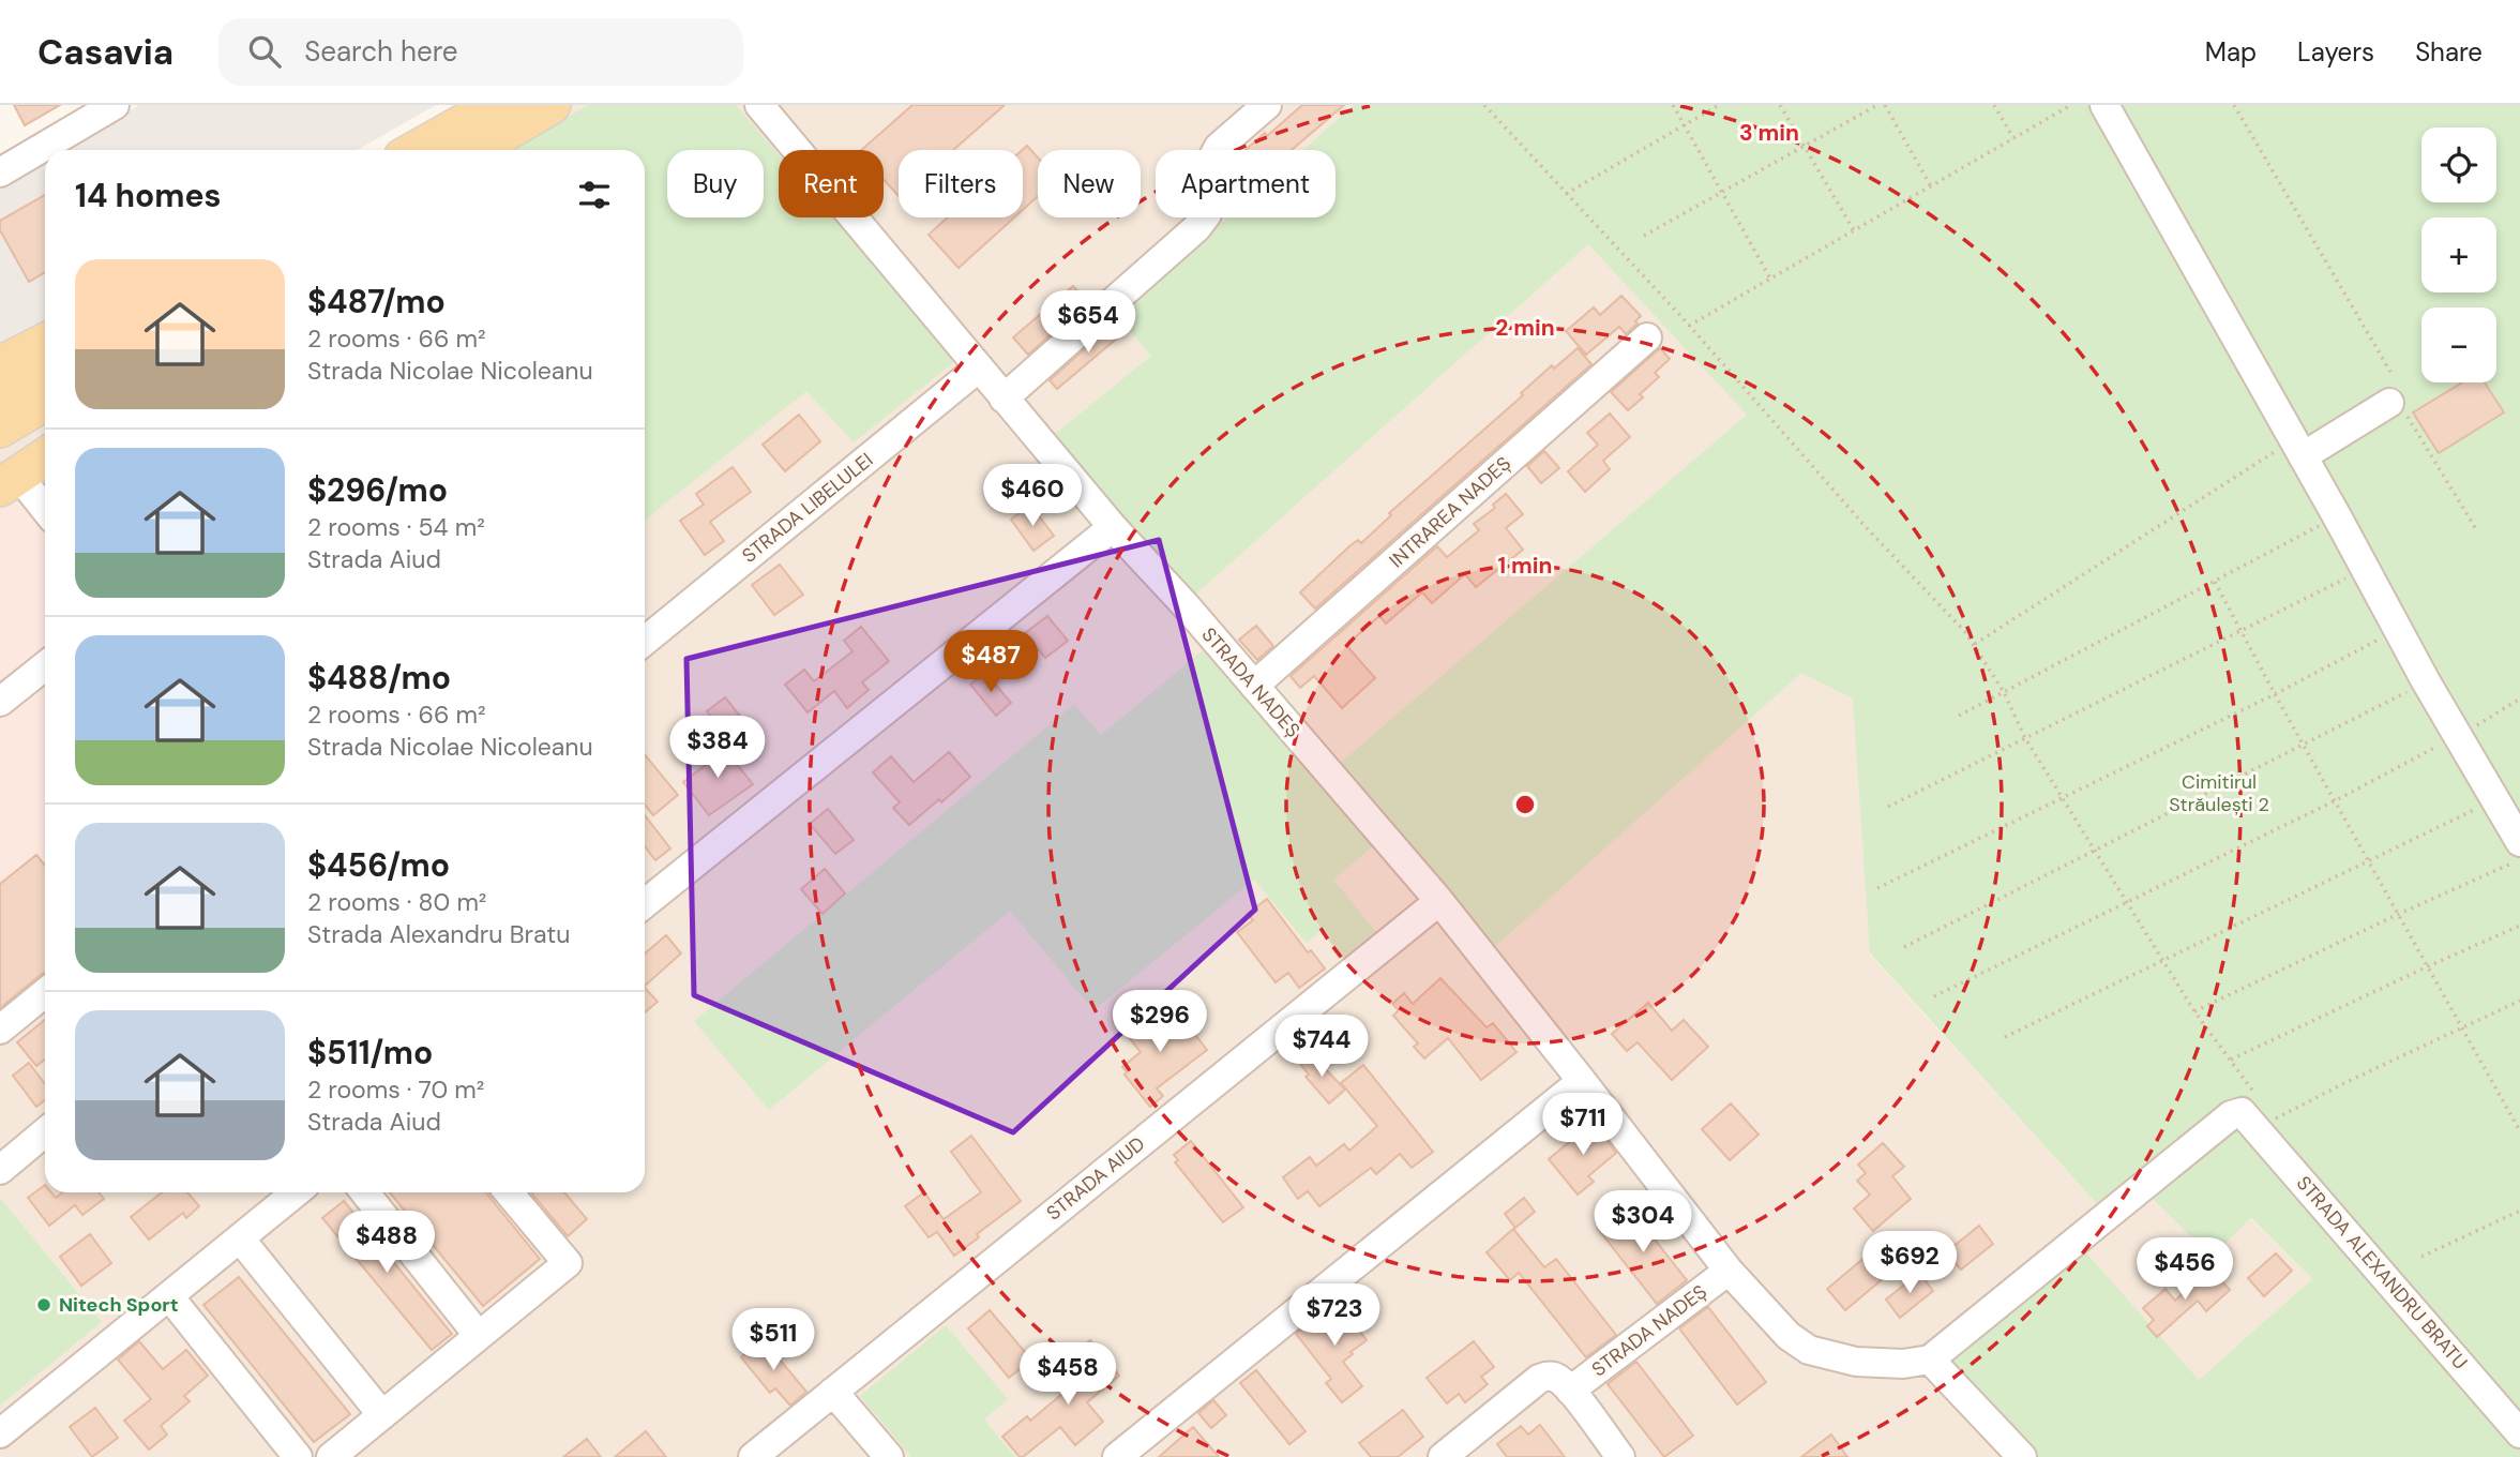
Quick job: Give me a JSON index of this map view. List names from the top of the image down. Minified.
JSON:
{"streets":{"street":["STRADA LIBELULEI","INTRAREA NADEȘ","STRADA NADEȘ","STRADA AIUD","STRADA ALEXANDRU BRATU"]},"crossings":[["STRADA LIBELULEI","STRADA NADEȘ"],["INTRAREA NADEȘ","STRADA NADEȘ"],["STRADA NADEȘ","STRADA AIUD"]],"parks":["Cimitirul Străulești 2"],"places":["Nitech Sport"],"page":{"header":"Casavia","search":"Search here","nav":["Map","Layers","Share"],"map_buttons":["+","−"],"chip":["Buy","Rent","Filters","New","Apartment"],"heading":"14 homes","list":[{"name":"$487/mo","note":"2 rooms · 66 m² · Strada Nicolae Nicoleanu"},{"name":"$296/mo","note":"2 rooms · 54 m² · Strada Aiud"},{"name":"$488/mo","note":"2 rooms · 66 m² · Strada Nicolae Nicoleanu"},{"name":"$456/mo","note":"2 rooms · 80 m² · Strada Alexandru Bratu"},{"name":"$511/mo","note":"2 rooms · 70 m² · Strada Aiud"}],"price":["$654","$460","$487","$384","$296","$744","$711","$304","$488","$692","$456","$723","$511","$458"]},"rings":["3 min","2 min","1 min"]}
